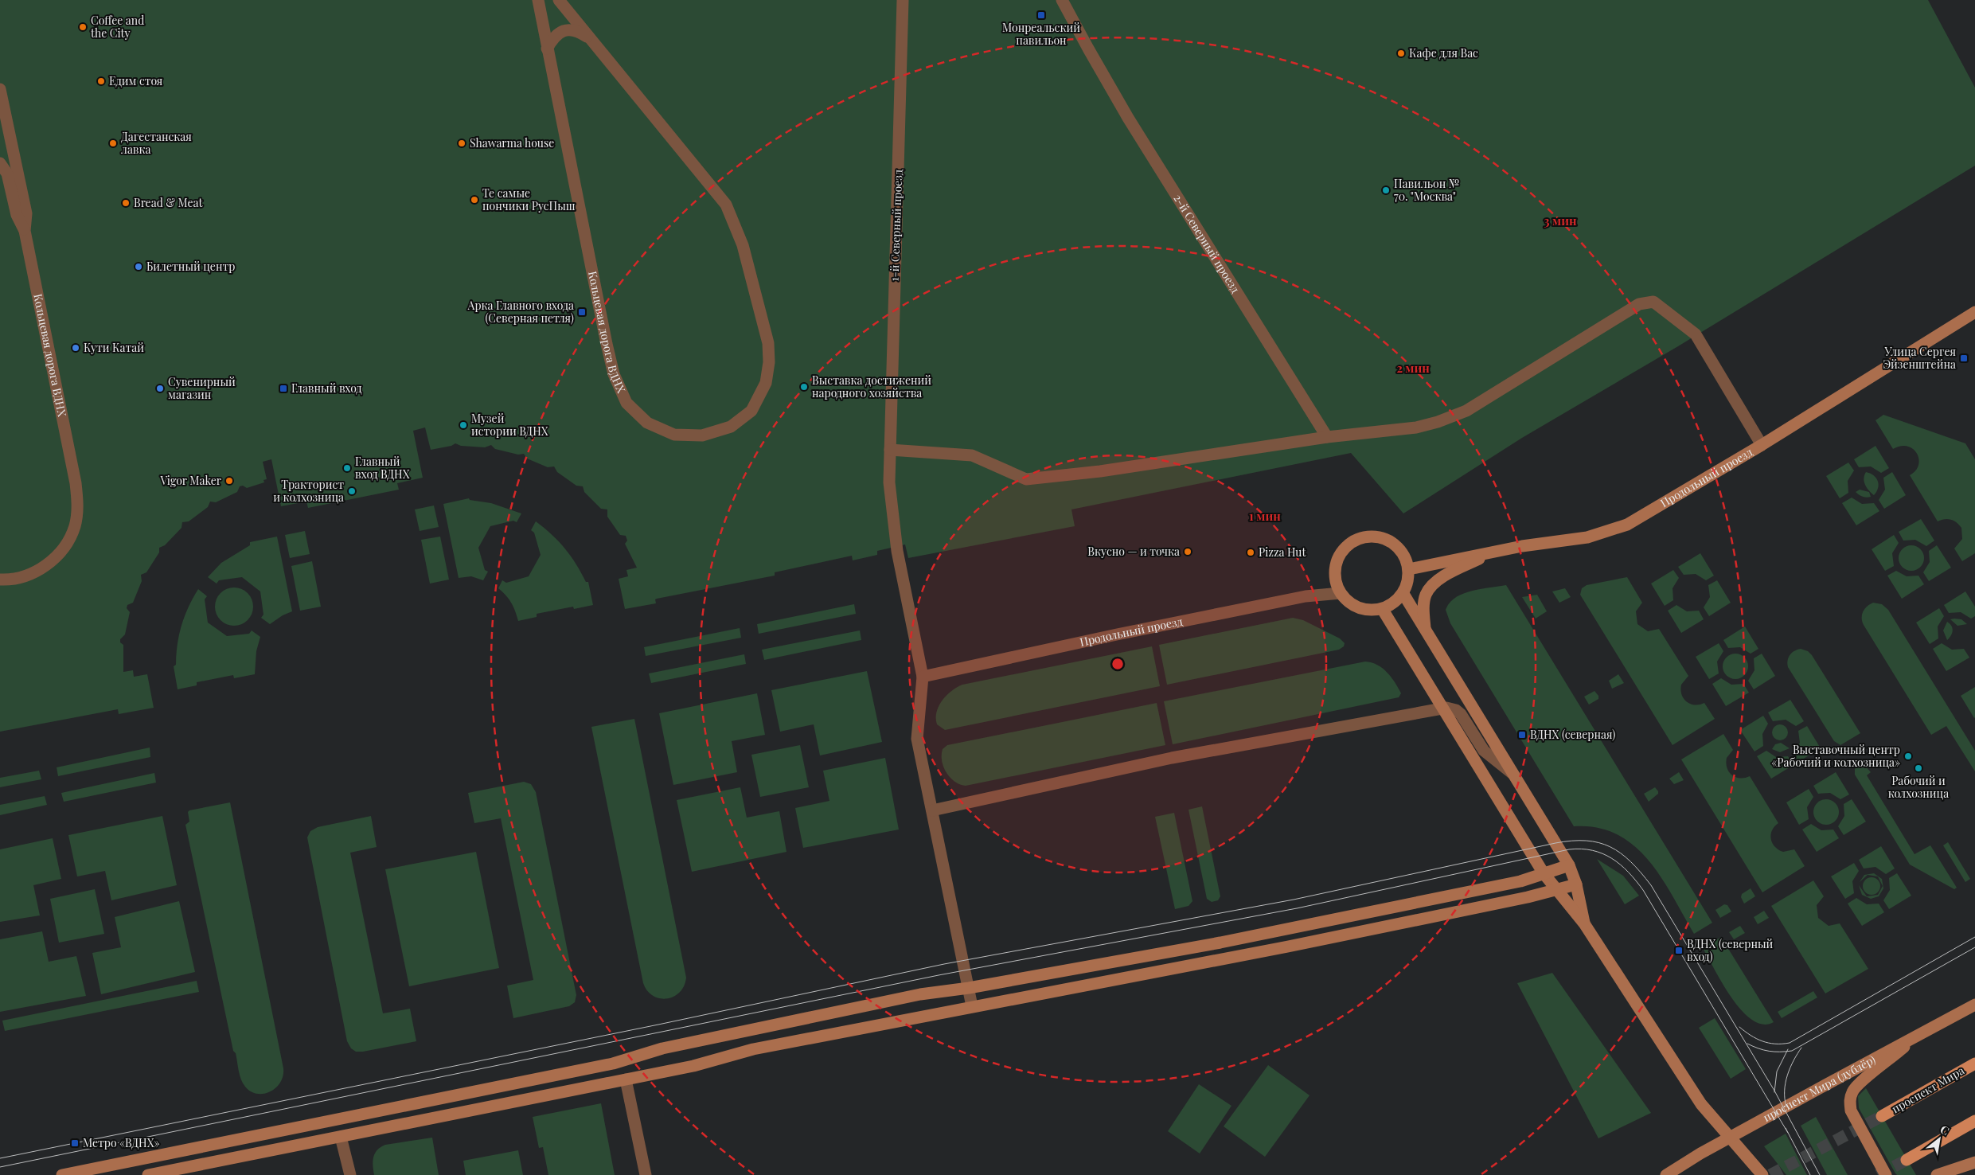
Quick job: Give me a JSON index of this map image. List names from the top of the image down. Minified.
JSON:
{"streets":{"main road":["проспект Мира"],"street":["1-й Северный проезд","2-й Северный проезд","Кольцевая дорога ВДНХ","Продольный проезд","проспект Мира (дублёр)"]},"crossings":[["1-й Северный проезд","Продольный проезд"]],"places":{"transit":["Монреальский павильон","Арка Главного входа (Северная петля)","Улица Сергея Эйзенштейна","Главный вход","ВДНХ (северная)","ВДНХ (северный вход)","Метро «ВДНХ»"],"other":["Coffee and the City","Кафе для Вас","Едим стоя","Дагестанская лавка","Shawarma house","Павильон № 70. \"Москва\"","Те самые пончики РусПыш","Bread & Meat","Билетный центр","Кути Катай","Выставка достижений народного хозяйства","Сувенирный магазин","Музей истории ВДНХ","Главный вход ВДНХ","Vigor Maker","Тракторист и колхозница","Вкусно — и точка","Pizza Hut","Выставочный центр «Рабочий и колхозница»","Рабочий и колхозница"]},"north":"top right","rings":["3 мин","2 мин","1 мин"]}
